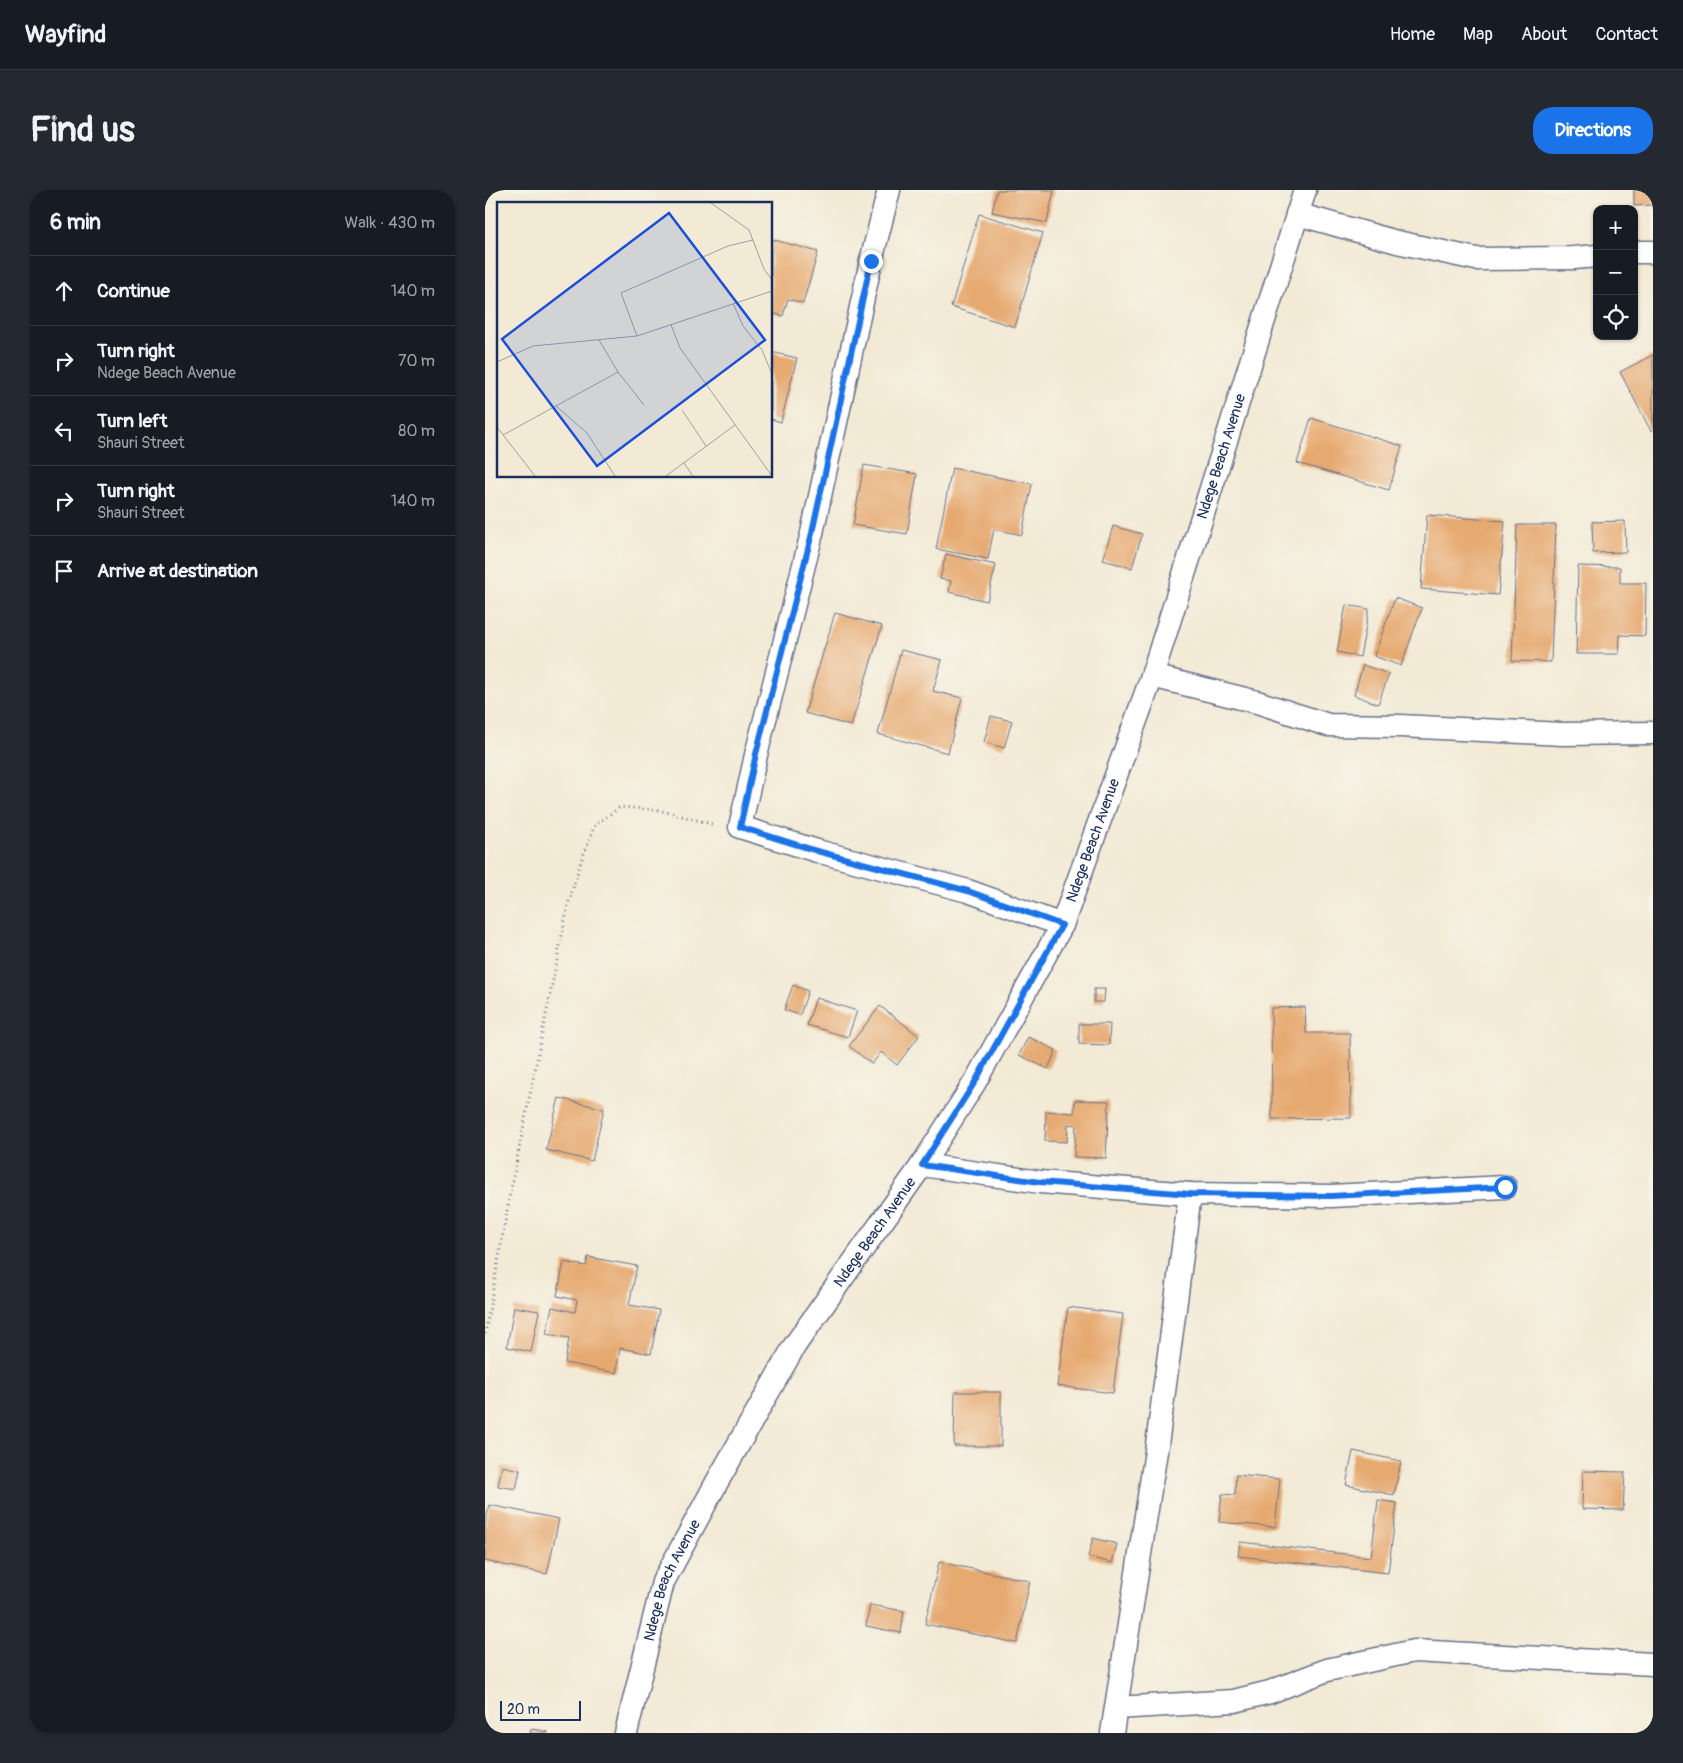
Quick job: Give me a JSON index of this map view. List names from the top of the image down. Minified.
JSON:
{"streets":{"street":["Ndege Beach Avenue"]},"scale_bar":"20 m","page":{"header":"Wayfind","nav":["Home","Map","About","Contact"],"buttons":"Directions","title":"Find us","heading":["6 min","Walk · 430 m"],"map_buttons":["+","−"],"list":[["Continue","140 m"],["Turn right","Ndege Beach Avenue","70 m"],["Turn left","Shauri Street","80 m"],["Turn right","Shauri Street","140 m"],"Arrive at destination"],"scale":"20 m"}}
